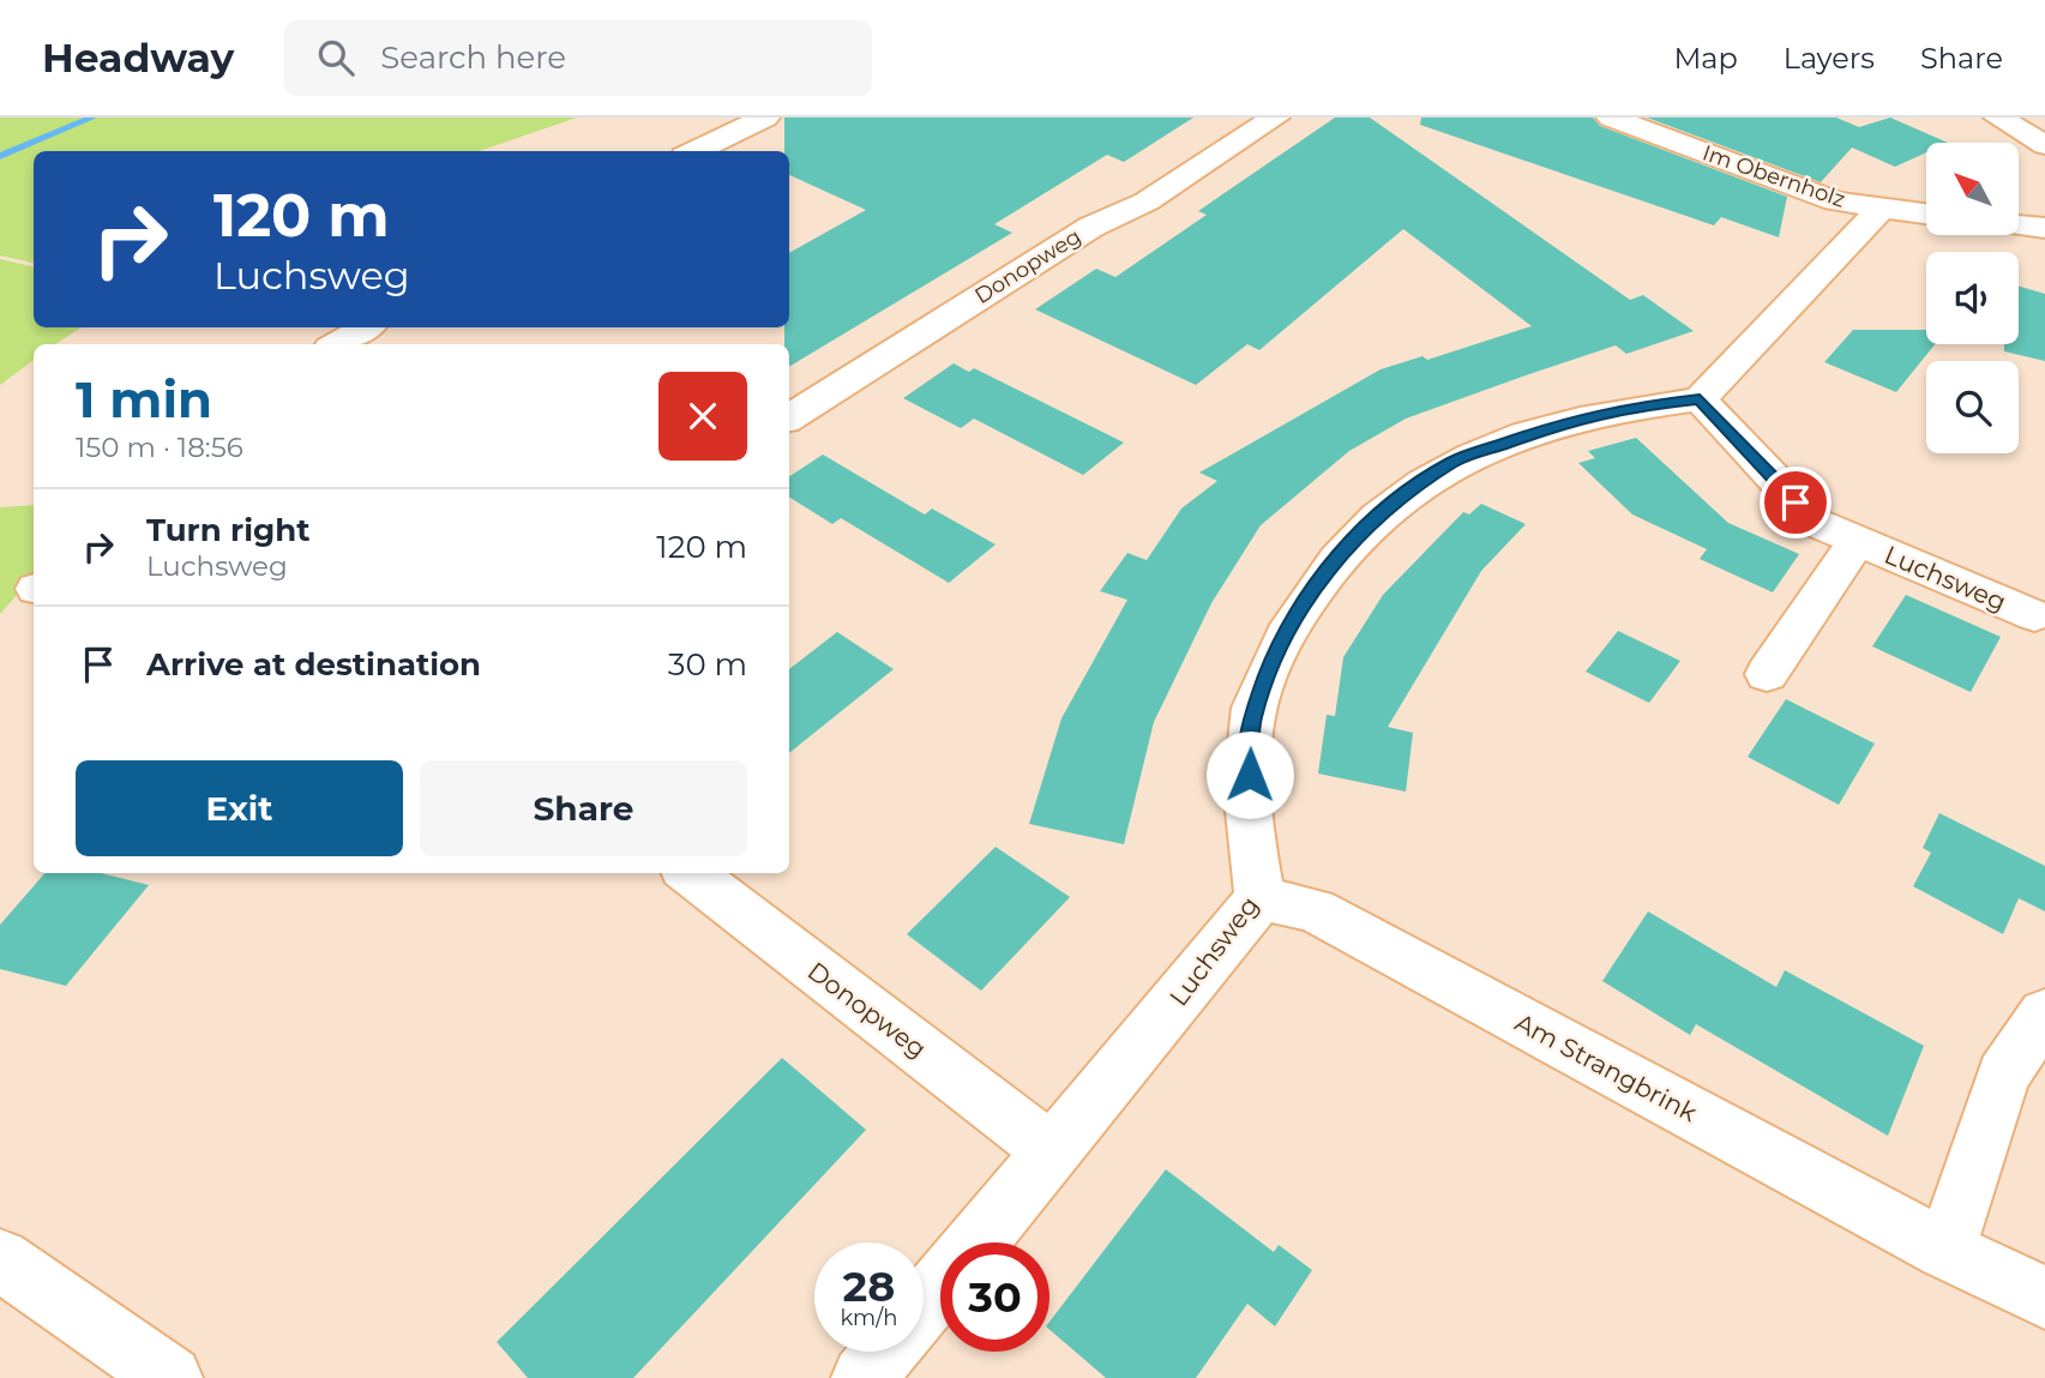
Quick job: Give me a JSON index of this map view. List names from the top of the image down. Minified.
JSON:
{"streets":{"street":["Im Obernholz","Donopweg","Luchsweg","Am Strangbrink"]},"crossings":[["Donopweg","Luchsweg"],["Luchsweg","Am Strangbrink"]],"north":"top left","page":{"header":"Headway","search":"Search here","nav":["Map","Layers","Share"],"turn":["120 m","Luchsweg"],"heading":["1 min","150 m · 18:56"],"list":[{"name":"Turn right","note":"Luchsweg","value":"120 m"},{"name":"Arrive at destination","value":"30 m"}],"buttons":["Exit","Share"],"speed":"28 km/h","limit":"30"}}
